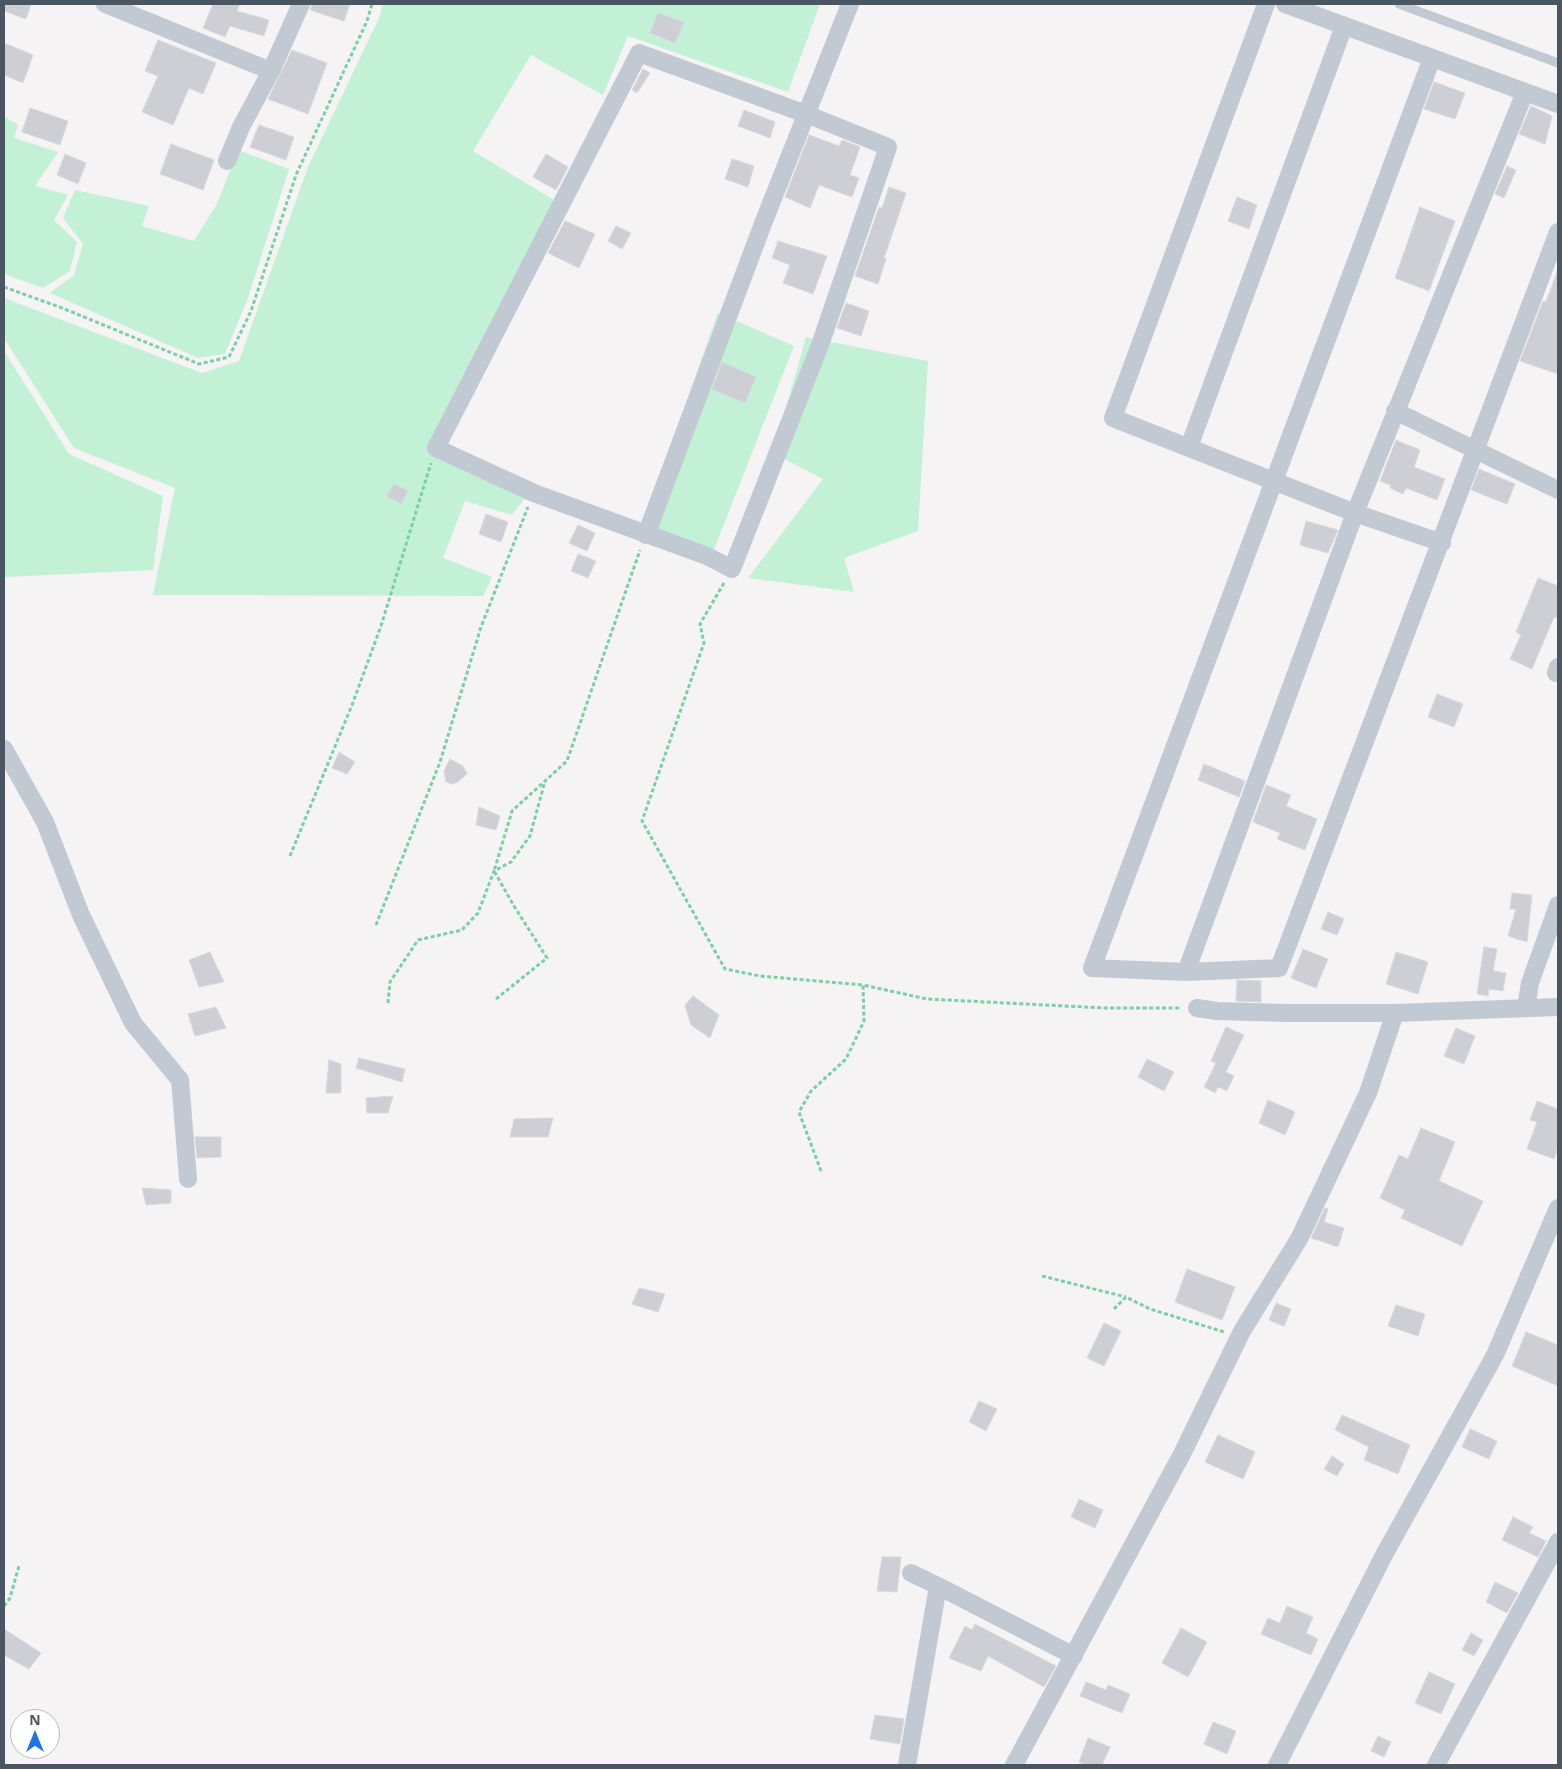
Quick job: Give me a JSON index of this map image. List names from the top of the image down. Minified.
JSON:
{"north":"top"}
